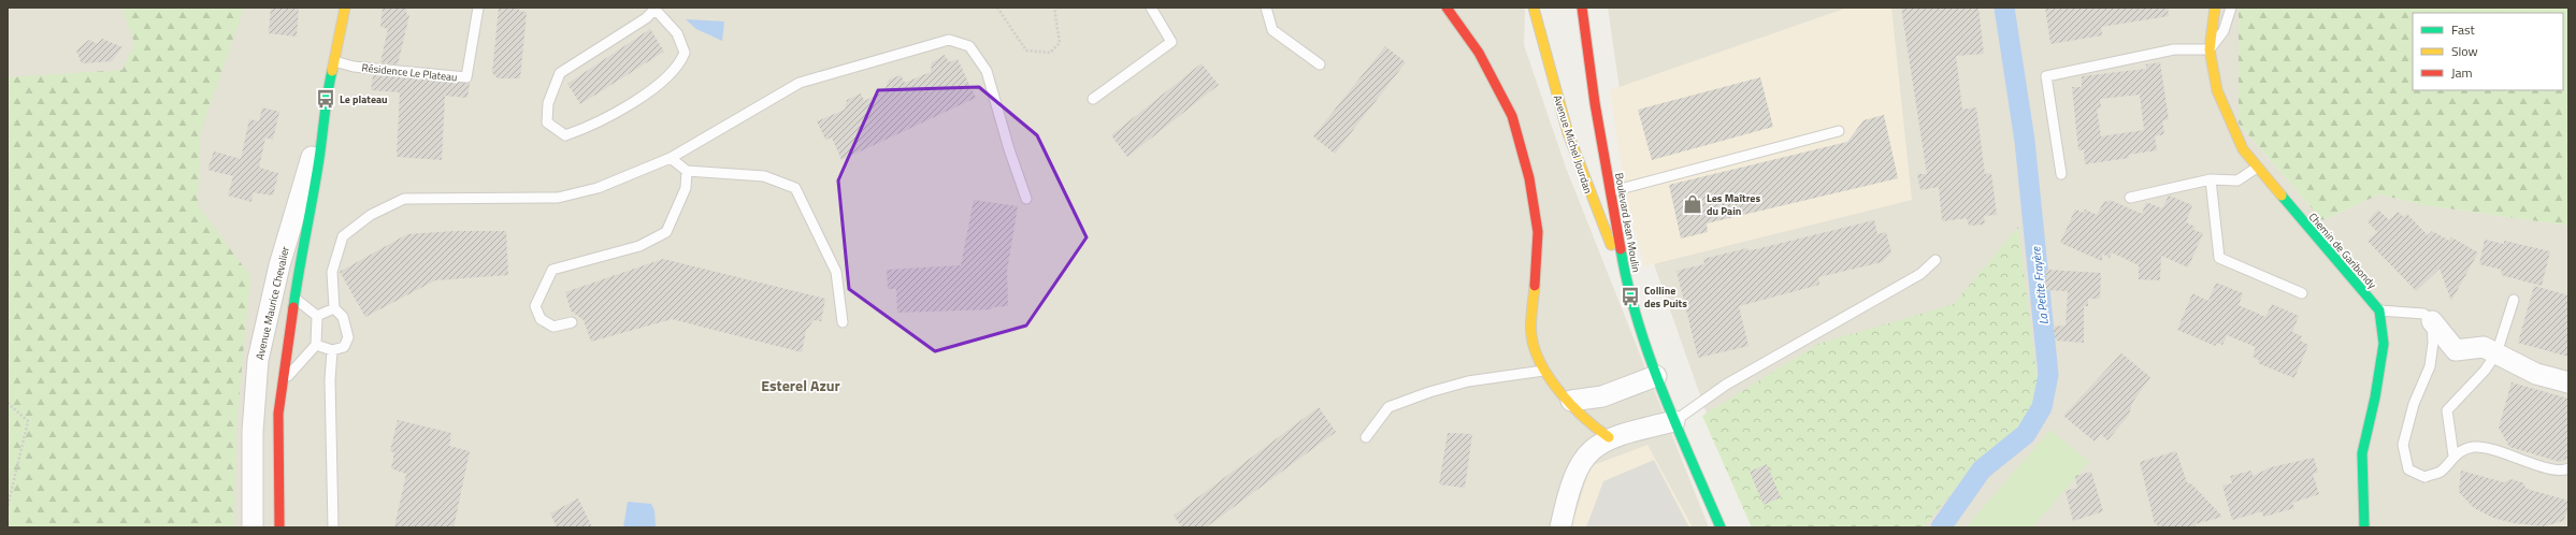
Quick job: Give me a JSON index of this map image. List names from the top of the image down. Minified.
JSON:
{"streets":{"street":["Avenue Michel Jourdan","Boulevard Jean Moulin","Chemin de Garibondy","Avenue Maurice Chevalier"],"lane":["Résidence Le Plateau"]},"crossings":[["Résidence Le Plateau","Avenue Maurice Chevalier"],["Avenue Michel Jourdan","Boulevard Jean Moulin"]],"districts":["Esterel Azur"],"water":["La Petite Frayère"],"places":{"bus stop":["Le plateau","Colline des Puits"],"shop":["Les Maîtres du Pain"]},"legend":["Fast","Slow","Jam"]}
